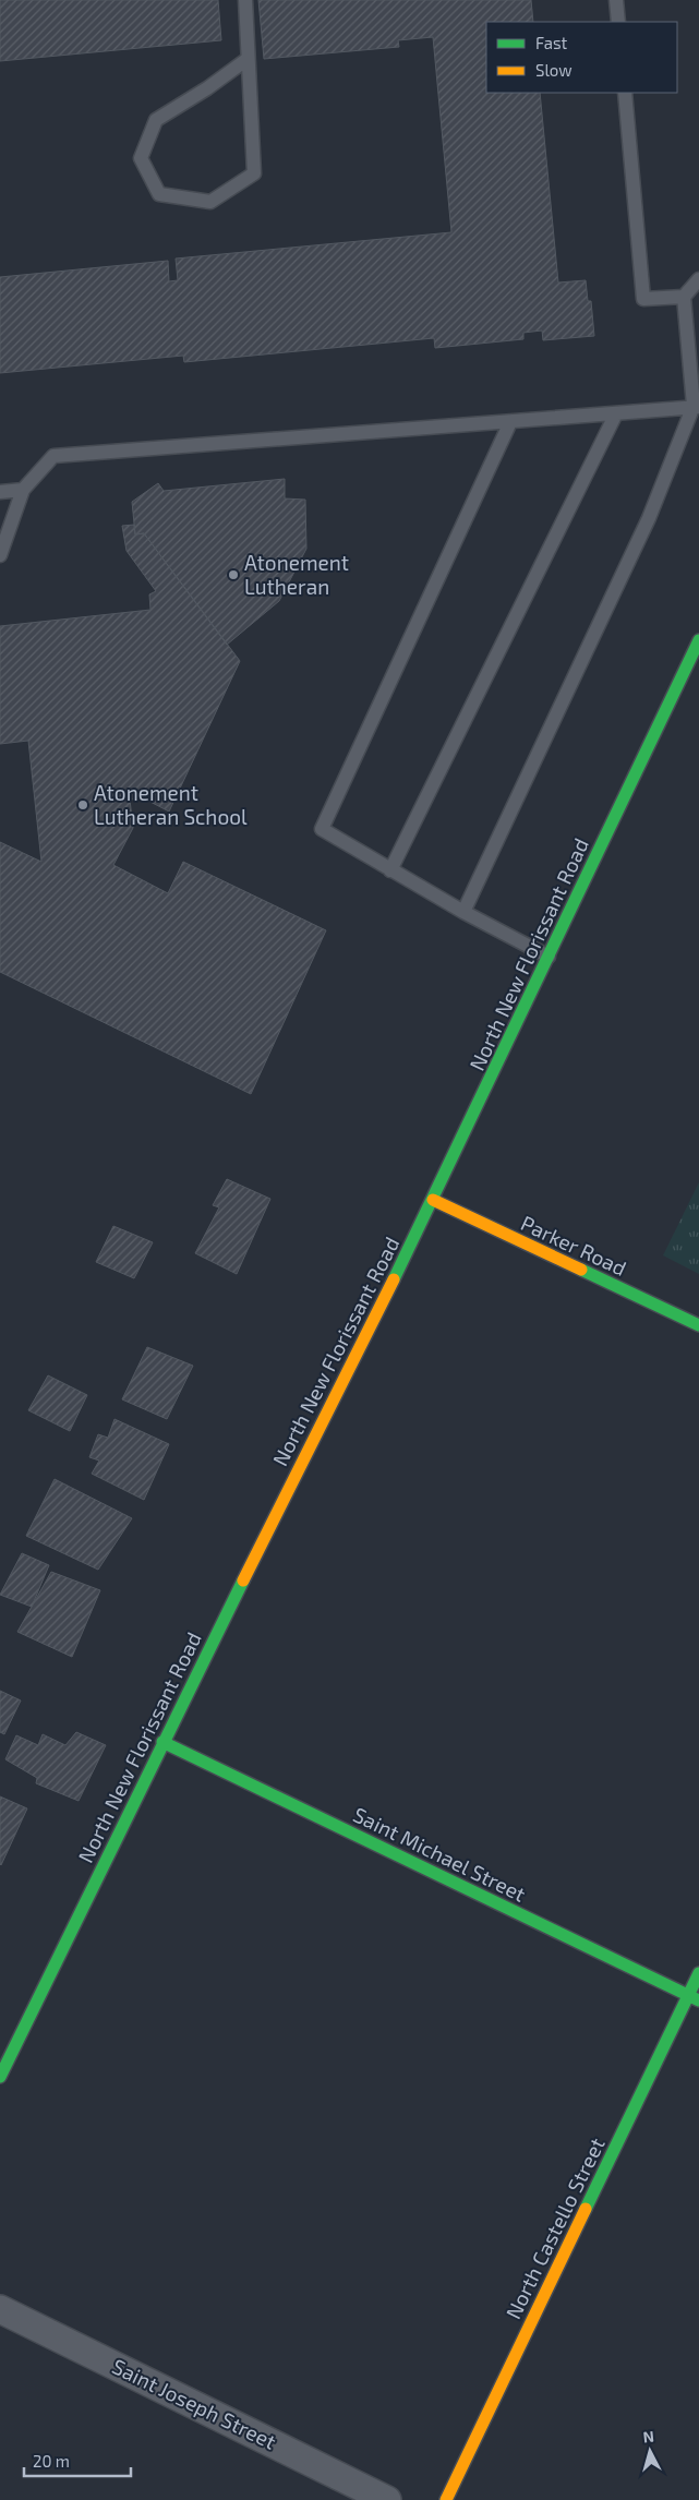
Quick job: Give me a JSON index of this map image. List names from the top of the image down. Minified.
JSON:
{"streets":{"main road":["North New Florissant Road","Parker Road","Saint Michael Street","North Castello Street"],"street":["Saint Joseph Street"]},"crossings":[["North New Florissant Road","Parker Road"],["North New Florissant Road","Saint Michael Street"],["Saint Michael Street","North Castello Street"]],"places":["Atonement Lutheran","Atonement Lutheran School"],"legend":["Fast","Slow"],"scale_bar":"20 m","north":"top"}
